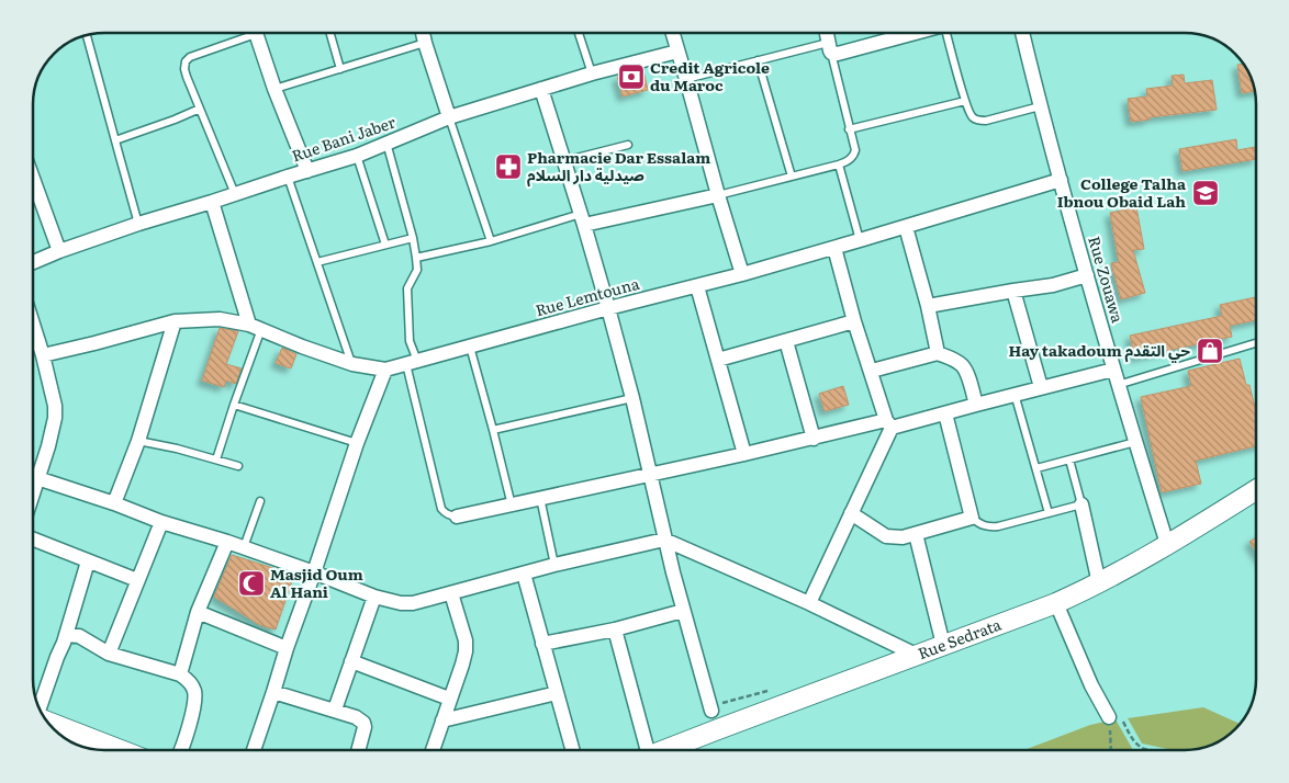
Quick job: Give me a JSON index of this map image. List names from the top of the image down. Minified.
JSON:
{"streets":{"street":["Rue Bani Jaber","Rue Zouawa","Rue Lemtouna","Rue Sedrata"]},"crossings":[["Rue Zouawa","Rue Lemtouna"],["Rue Zouawa","Rue Sedrata"]],"places":{"bank":["Credit Agricole du Maroc"],"pharmacy":["Pharmacie Dar Essalam صيدلية دار السلام"],"school or university":["College Talha Ibnou Obaid Lah"],"shop":["Hay takadoum حي التقدم"],"mosque":["Masjid Oum Al Hani"]}}
